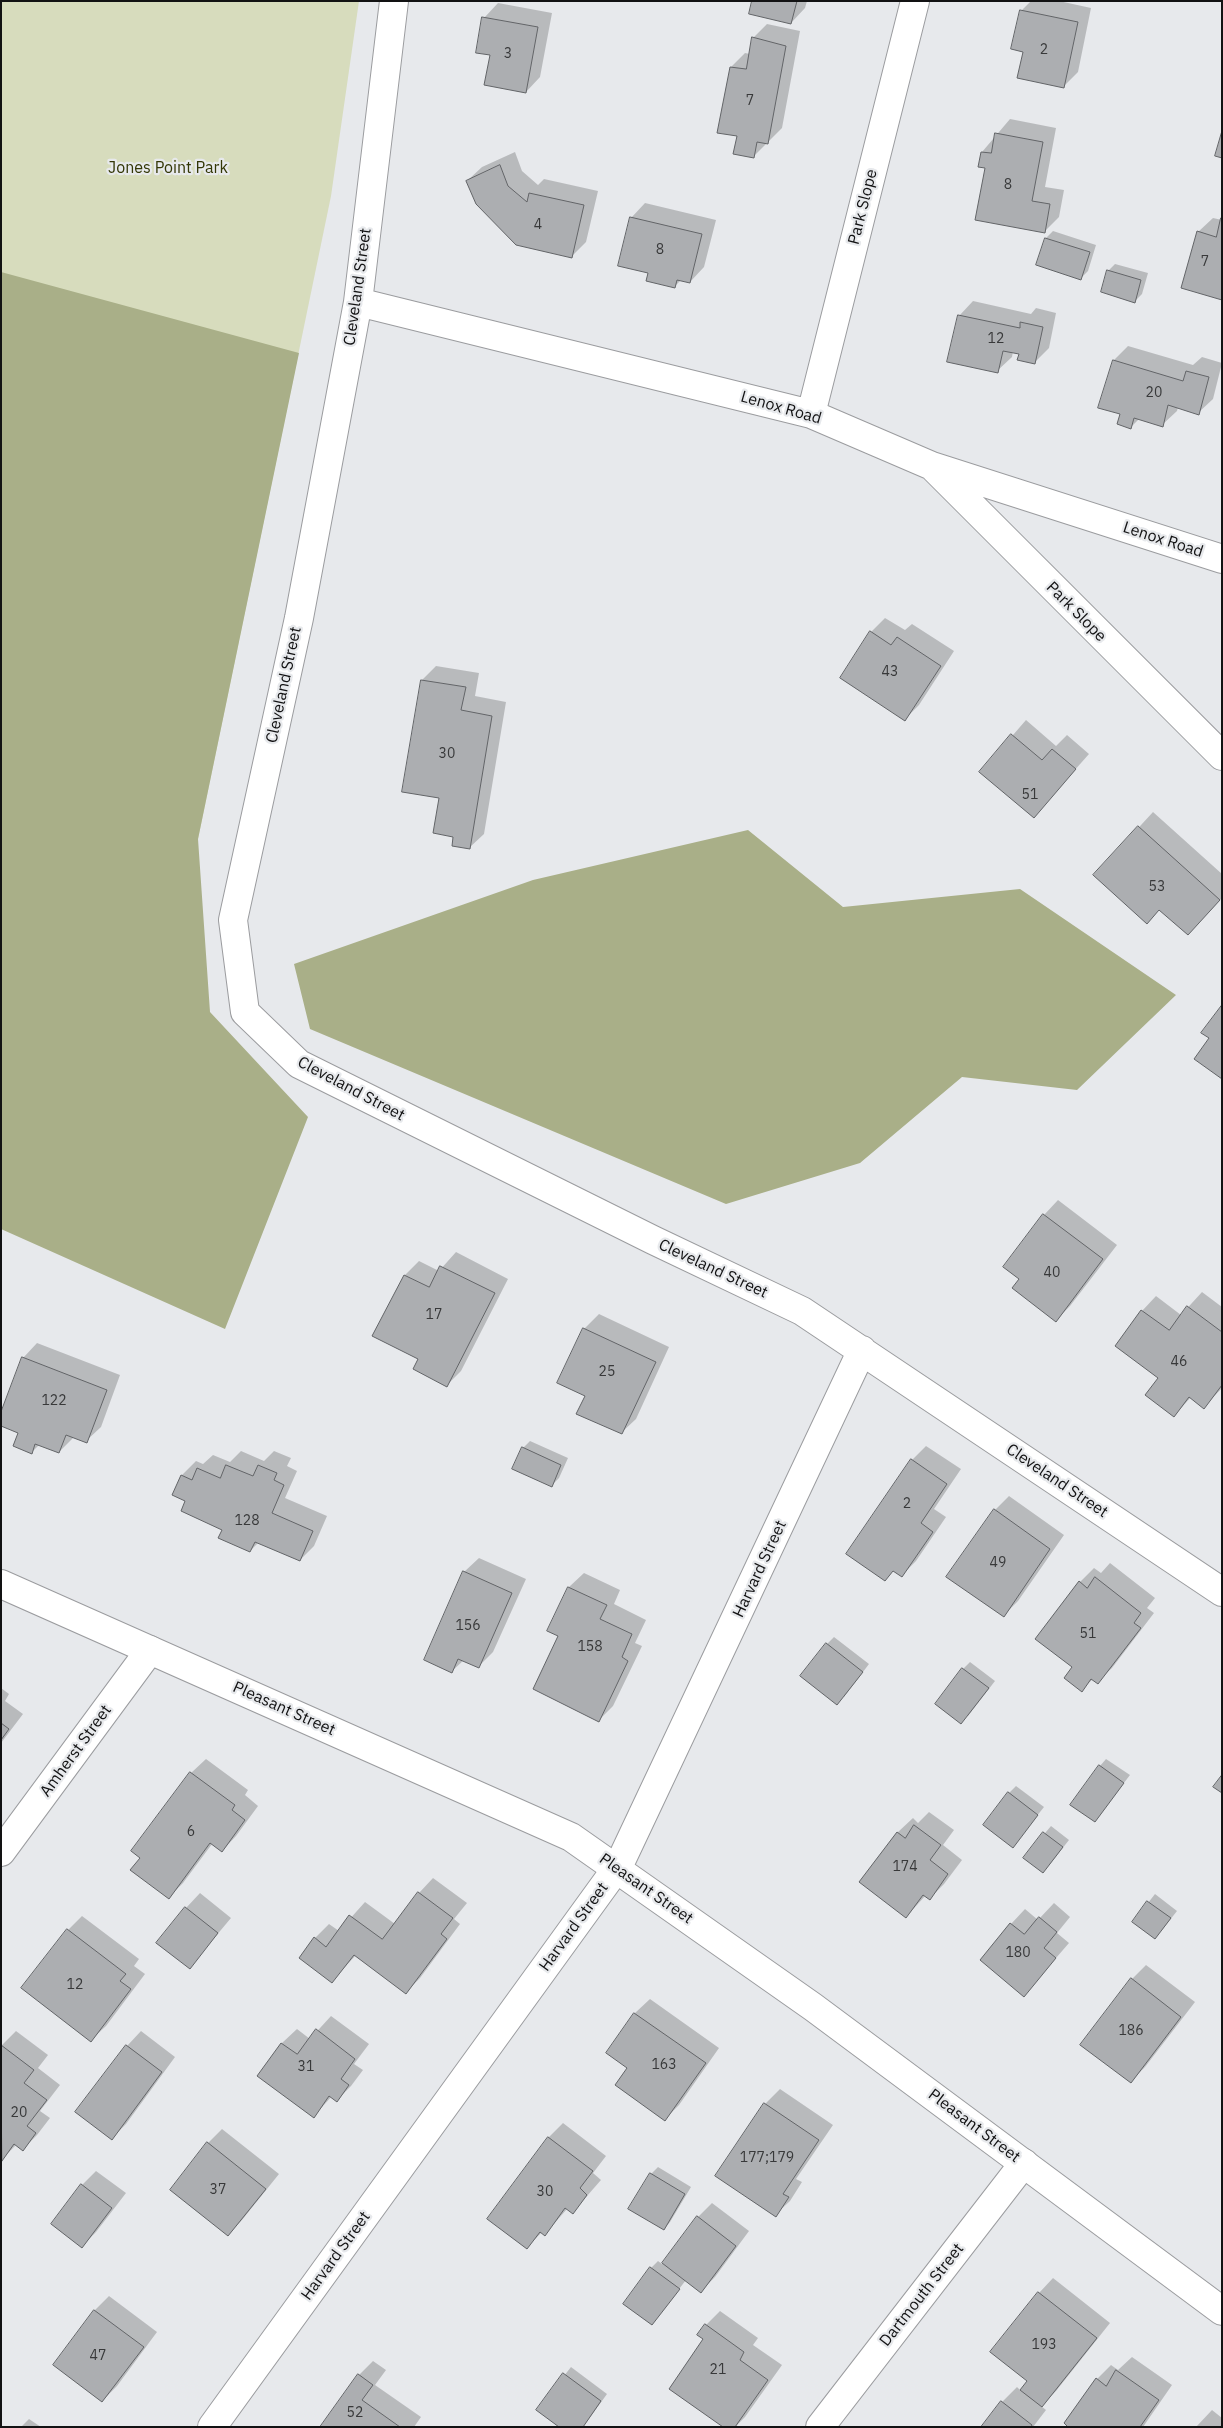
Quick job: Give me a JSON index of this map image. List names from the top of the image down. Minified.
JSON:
{"streets":{"street":["Park Slope","Cleveland Street","Lenox Road","Harvard Street","Pleasant Street","Amherst Street","Dartmouth Street"]},"crossings":[["Park Slope","Lenox Road"],["Cleveland Street","Lenox Road"],["Cleveland Street","Harvard Street"],["Harvard Street","Pleasant Street"],["Pleasant Street","Amherst Street"],["Pleasant Street","Dartmouth Street"]],"parks":["Jones Point Park"],"house_numbers":["2","3","7","8","4","8","7","12","20","43","30","51","53","40","17","46","25","122","2","128","49","156","51","158","6","174","180","12","186","163","31","20","177;179","37","30","193","47","21","52"]}
